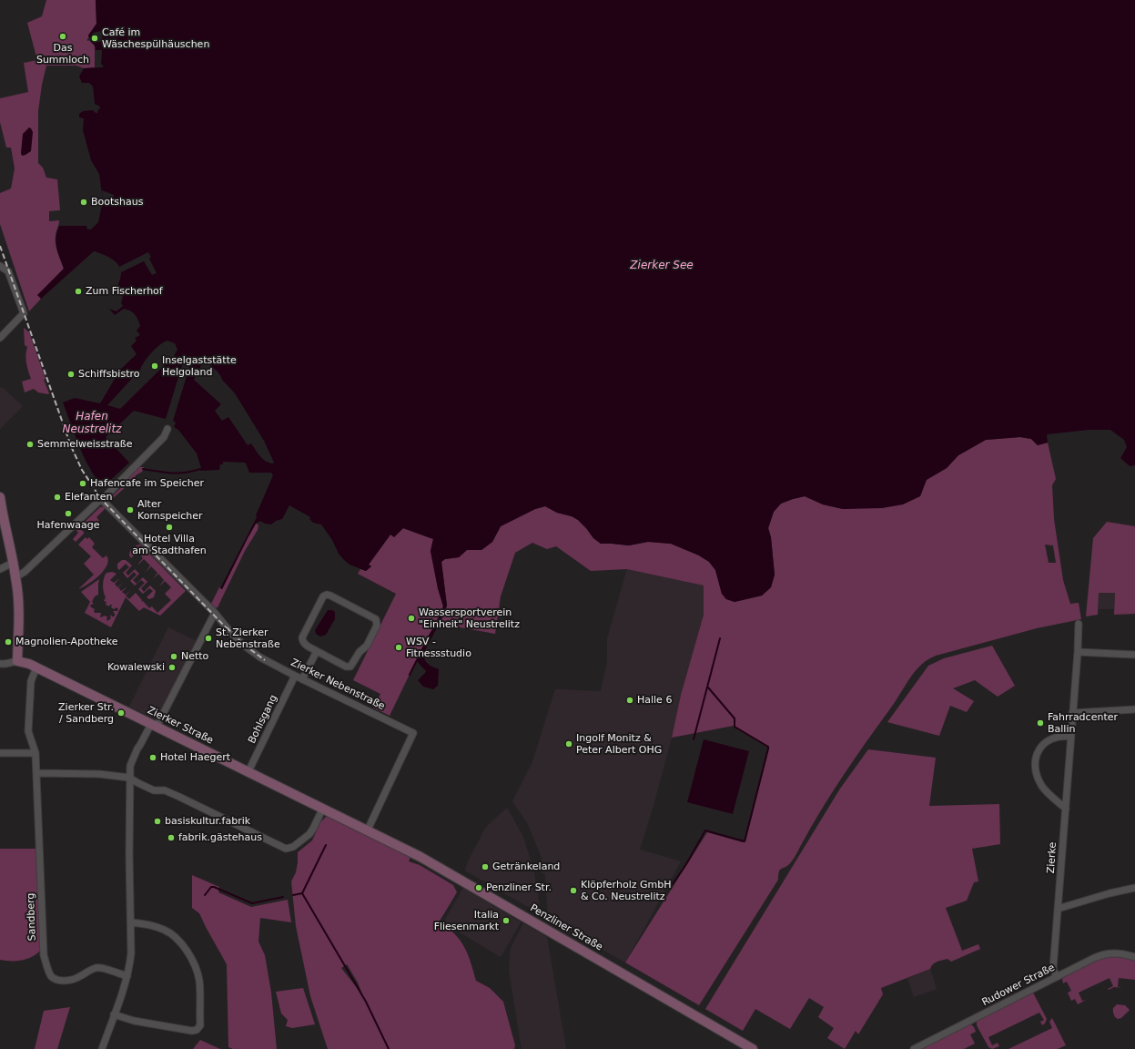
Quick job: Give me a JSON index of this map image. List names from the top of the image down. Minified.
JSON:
{"streets":{"main road":["Zierker Straße","Penzliner Straße"],"street":["Zierker Nebenstraße","Bohlsgang","Zierke","Sandberg","Rudower Straße"]},"crossings":[["Zierker Nebenstraße","Bohlsgang"],["Zierker Nebenstraße","Zierker Straße"],["Zierker Nebenstraße","Penzliner Straße"],["Bohlsgang","Zierker Straße"],["Zierker Straße","Sandberg"],["Zierker Straße","Penzliner Straße"],["Zierke","Rudower Straße"]],"water":["Zierker See","Hafen Neustrelitz"],"places":["Das Summloch","Café im Wäschespülhäuschen","Bootshaus","Zum Fischerhof","Inselgaststätte Helgoland","Schiffsbistro","Semmelweisstraße","Hafencafe im Speicher","Elefanten","Alter Kornspeicher","Hafenwaage","Hotel Villa am Stadthafen","Wassersportverein \"Einheit\" Neustrelitz","St. Zierker Nebenstraße","Magnolien-Apotheke","WSV - Fitnessstudio","Netto","Kowalewski","Halle 6","Zierker Str. / Sandberg","Fahrradcenter Ballin","Ingolf Monitz & Peter Albert OHG","Hotel Haegert","basiskultur.fabrik","fabrik.gästehaus","Getränkeland","Penzliner Str.","Klöpferholz GmbH & Co. Neustrelitz","Italia Fliesenmarkt"]}
